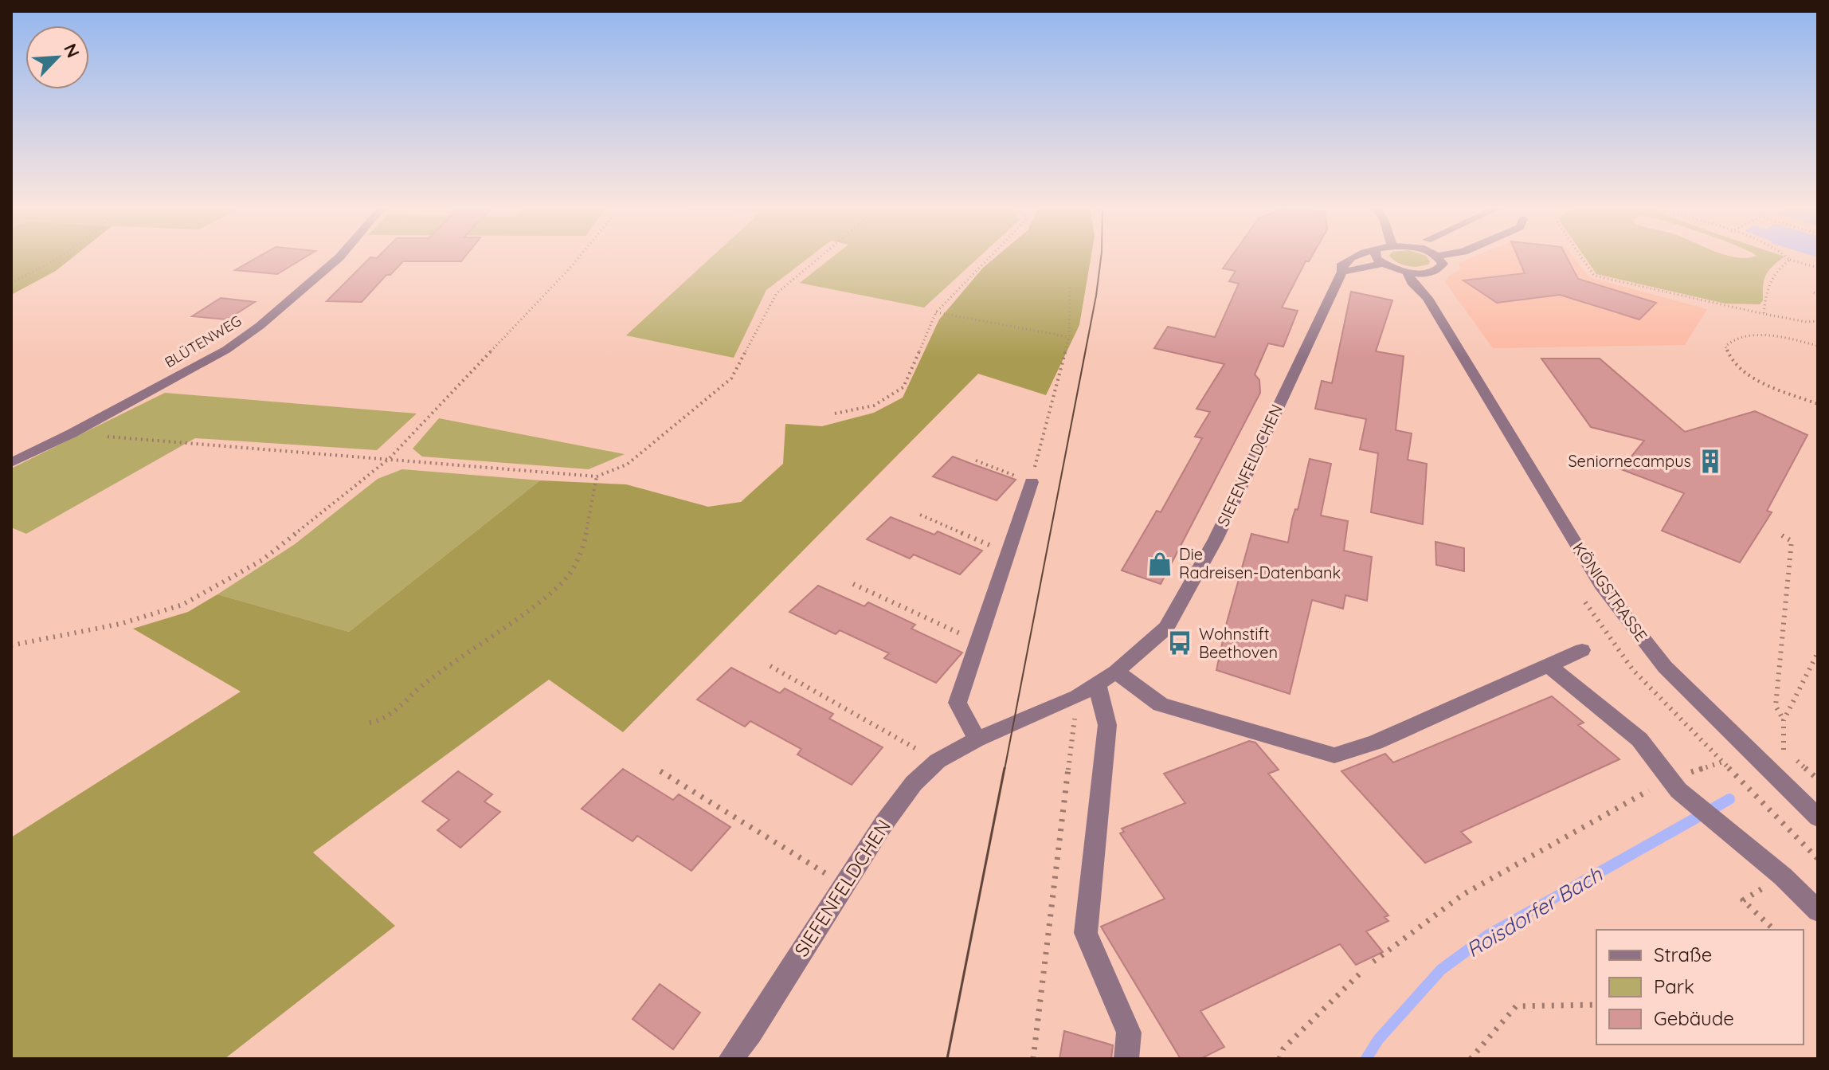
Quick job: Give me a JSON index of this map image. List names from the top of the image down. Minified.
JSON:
{"streets":{"street":["BLÜTENWEG","SIEFENFELDCHEN","KÖNIGSTRASSE"]},"water":["Roisdorfer Bach"],"places":{"building":["Seniornecampus"],"shop":["Die Radreisen-Datenbank"],"bus stop":["Wohnstift Beethoven"]},"legend":["Straße","Park","Gebäude"],"north":"top right"}
